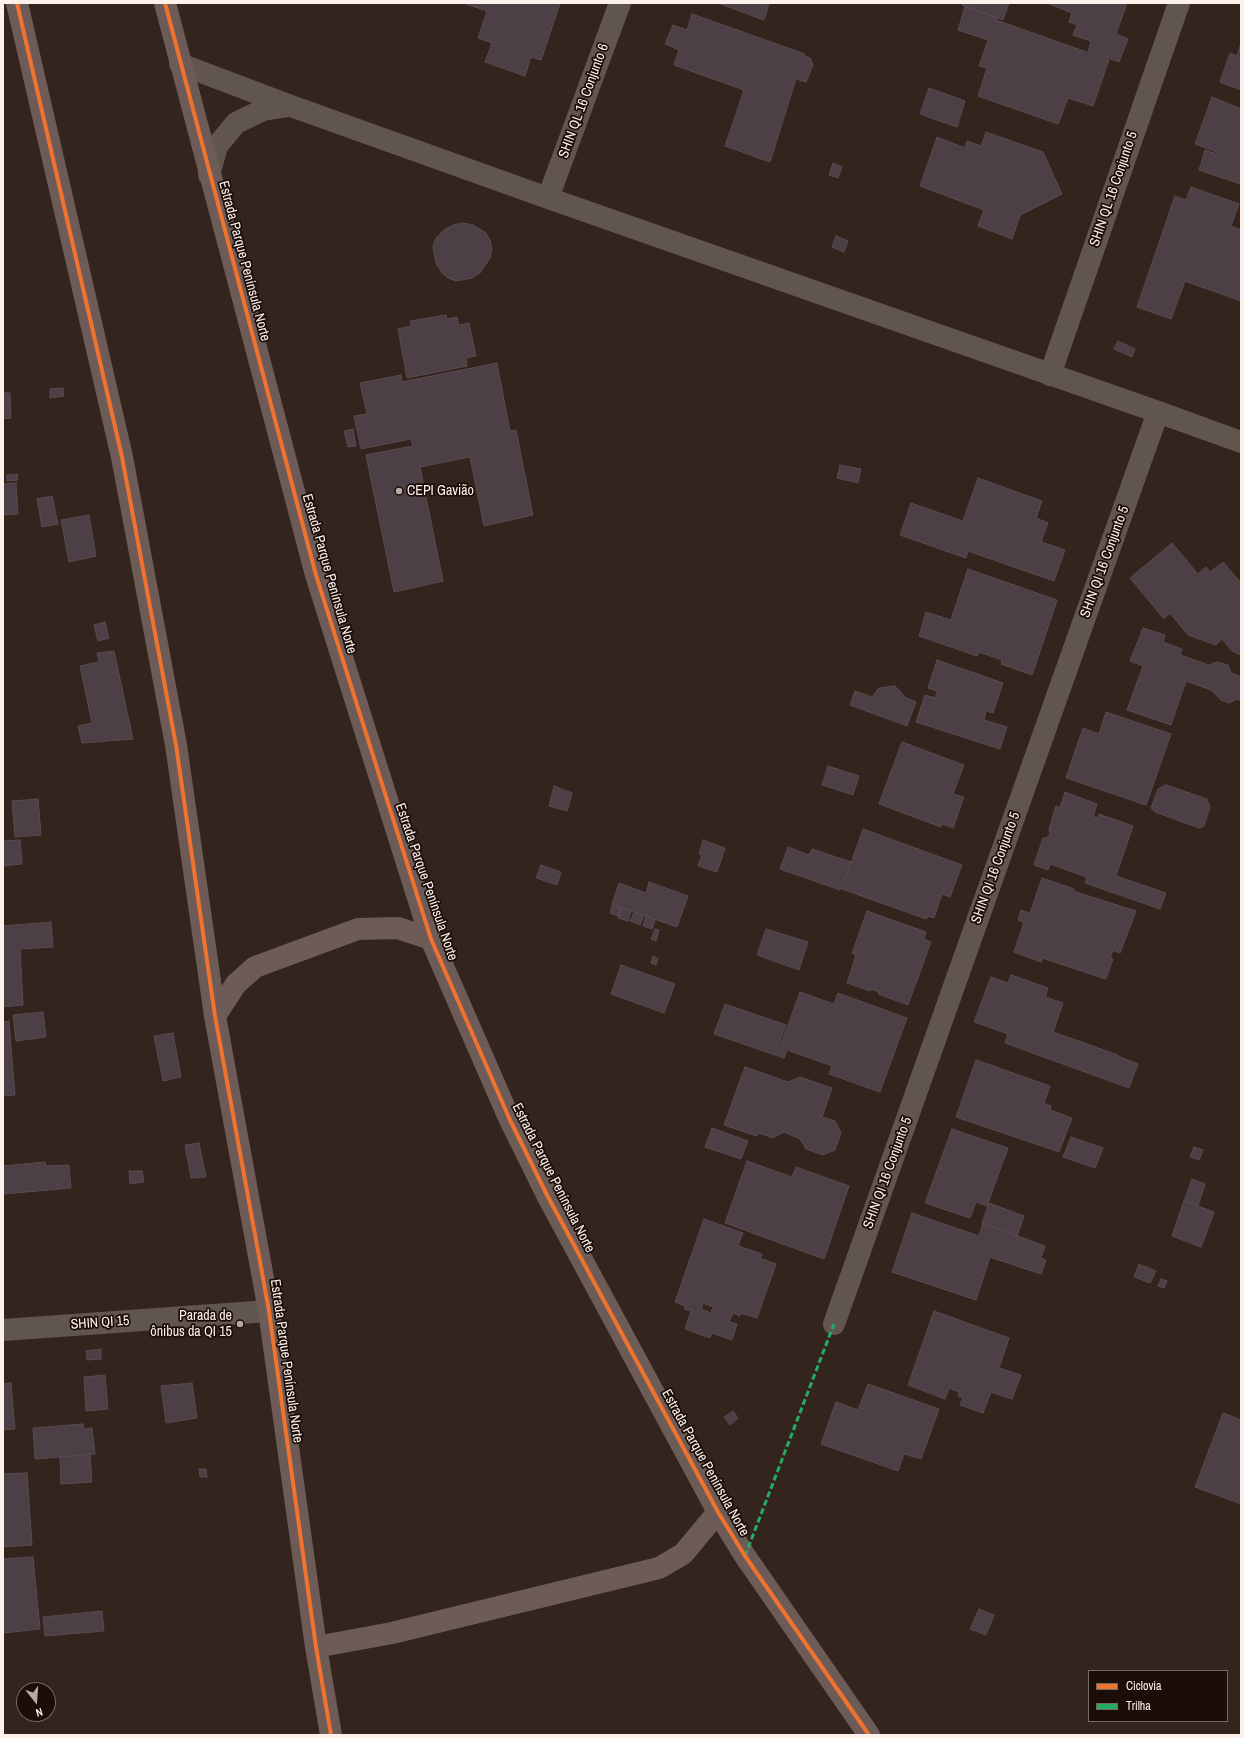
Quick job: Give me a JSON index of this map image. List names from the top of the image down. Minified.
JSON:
{"streets":{"main road":["Estrada Parque Península Norte"],"street":["SHIN QL 16 Conjunto 6","SHIN QL 16 Conjunto 5","SHIN QI 16 Conjunto 5","SHIN QI 15"]},"crossings":[["Estrada Parque Península Norte","SHIN QI 15"]],"places":["CEPI Gavião","Parada de ônibus da QI 15"],"legend":["Ciclovia","Trilha"],"north":"bottom"}
